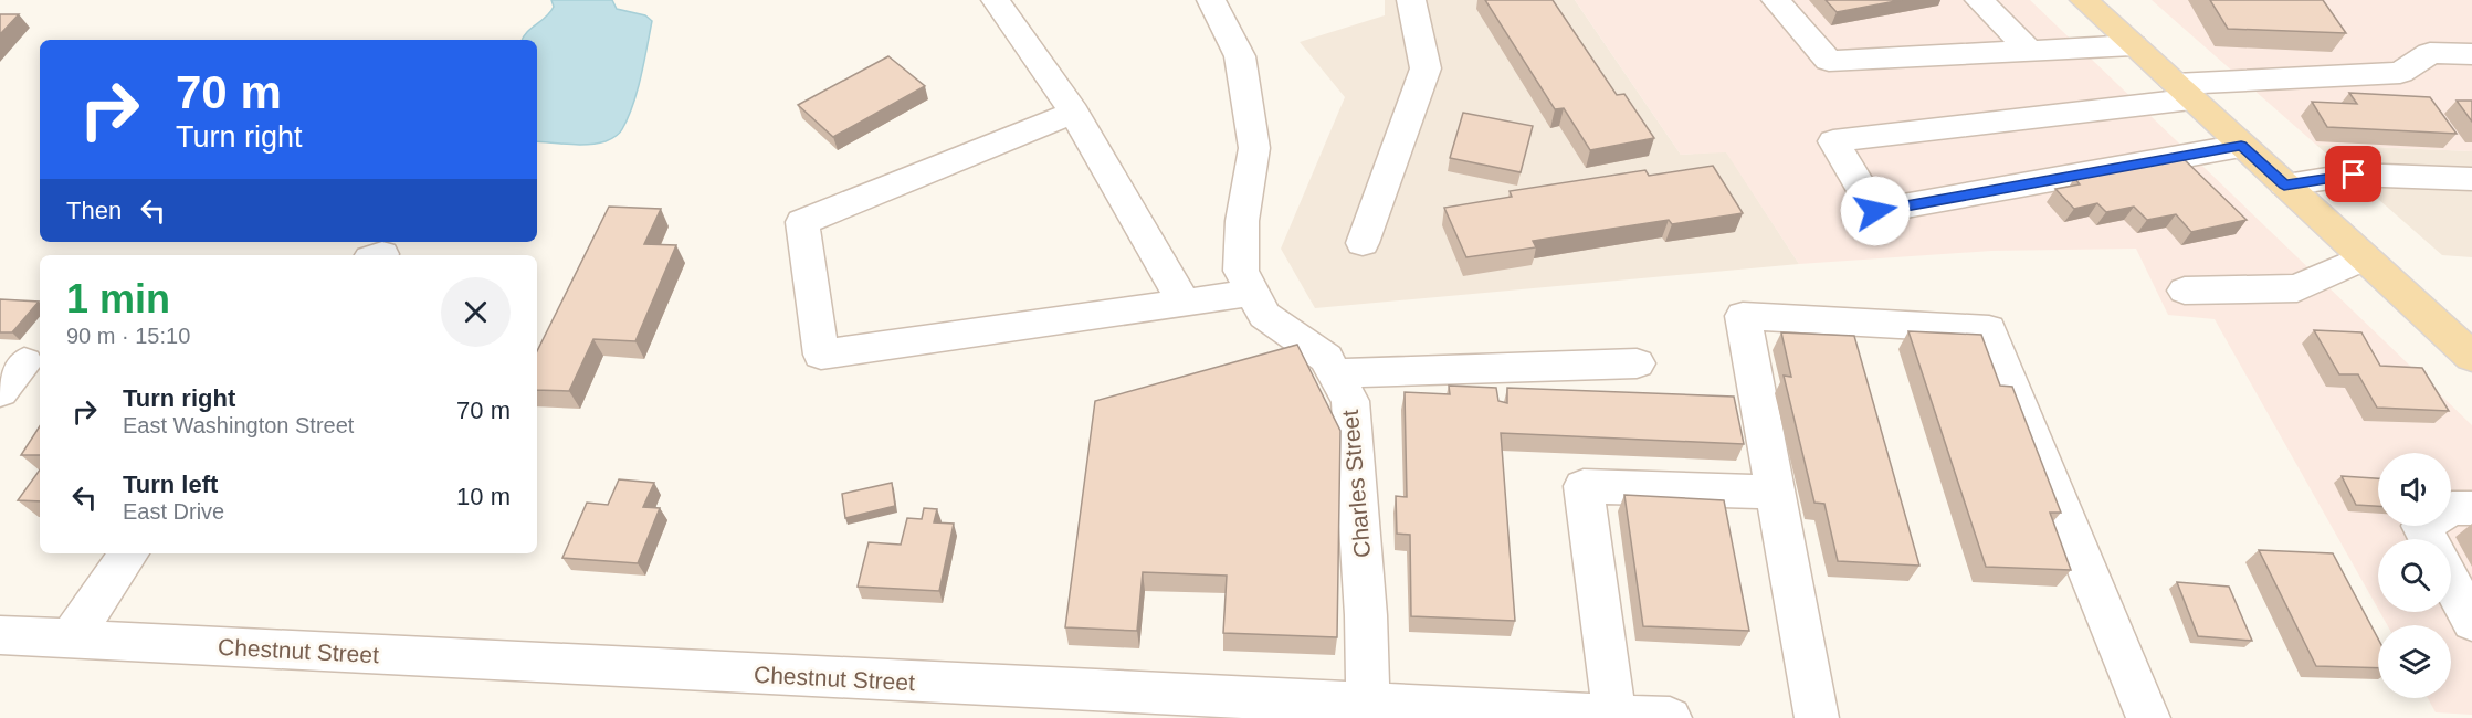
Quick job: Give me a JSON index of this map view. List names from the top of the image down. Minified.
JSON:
{"streets":{"street":["Charles Street","Chestnut Street"]},"crossings":[["Charles Street","Chestnut Street"]],"page":{"turn":["70 m","Turn right"],"then":"Then","heading":["1 min","90 m · 15:10"],"list":[{"name":"Turn right","note":"East Washington Street","value":"70 m"},{"name":"Turn left","note":"East Drive","value":"10 m"}]}}
